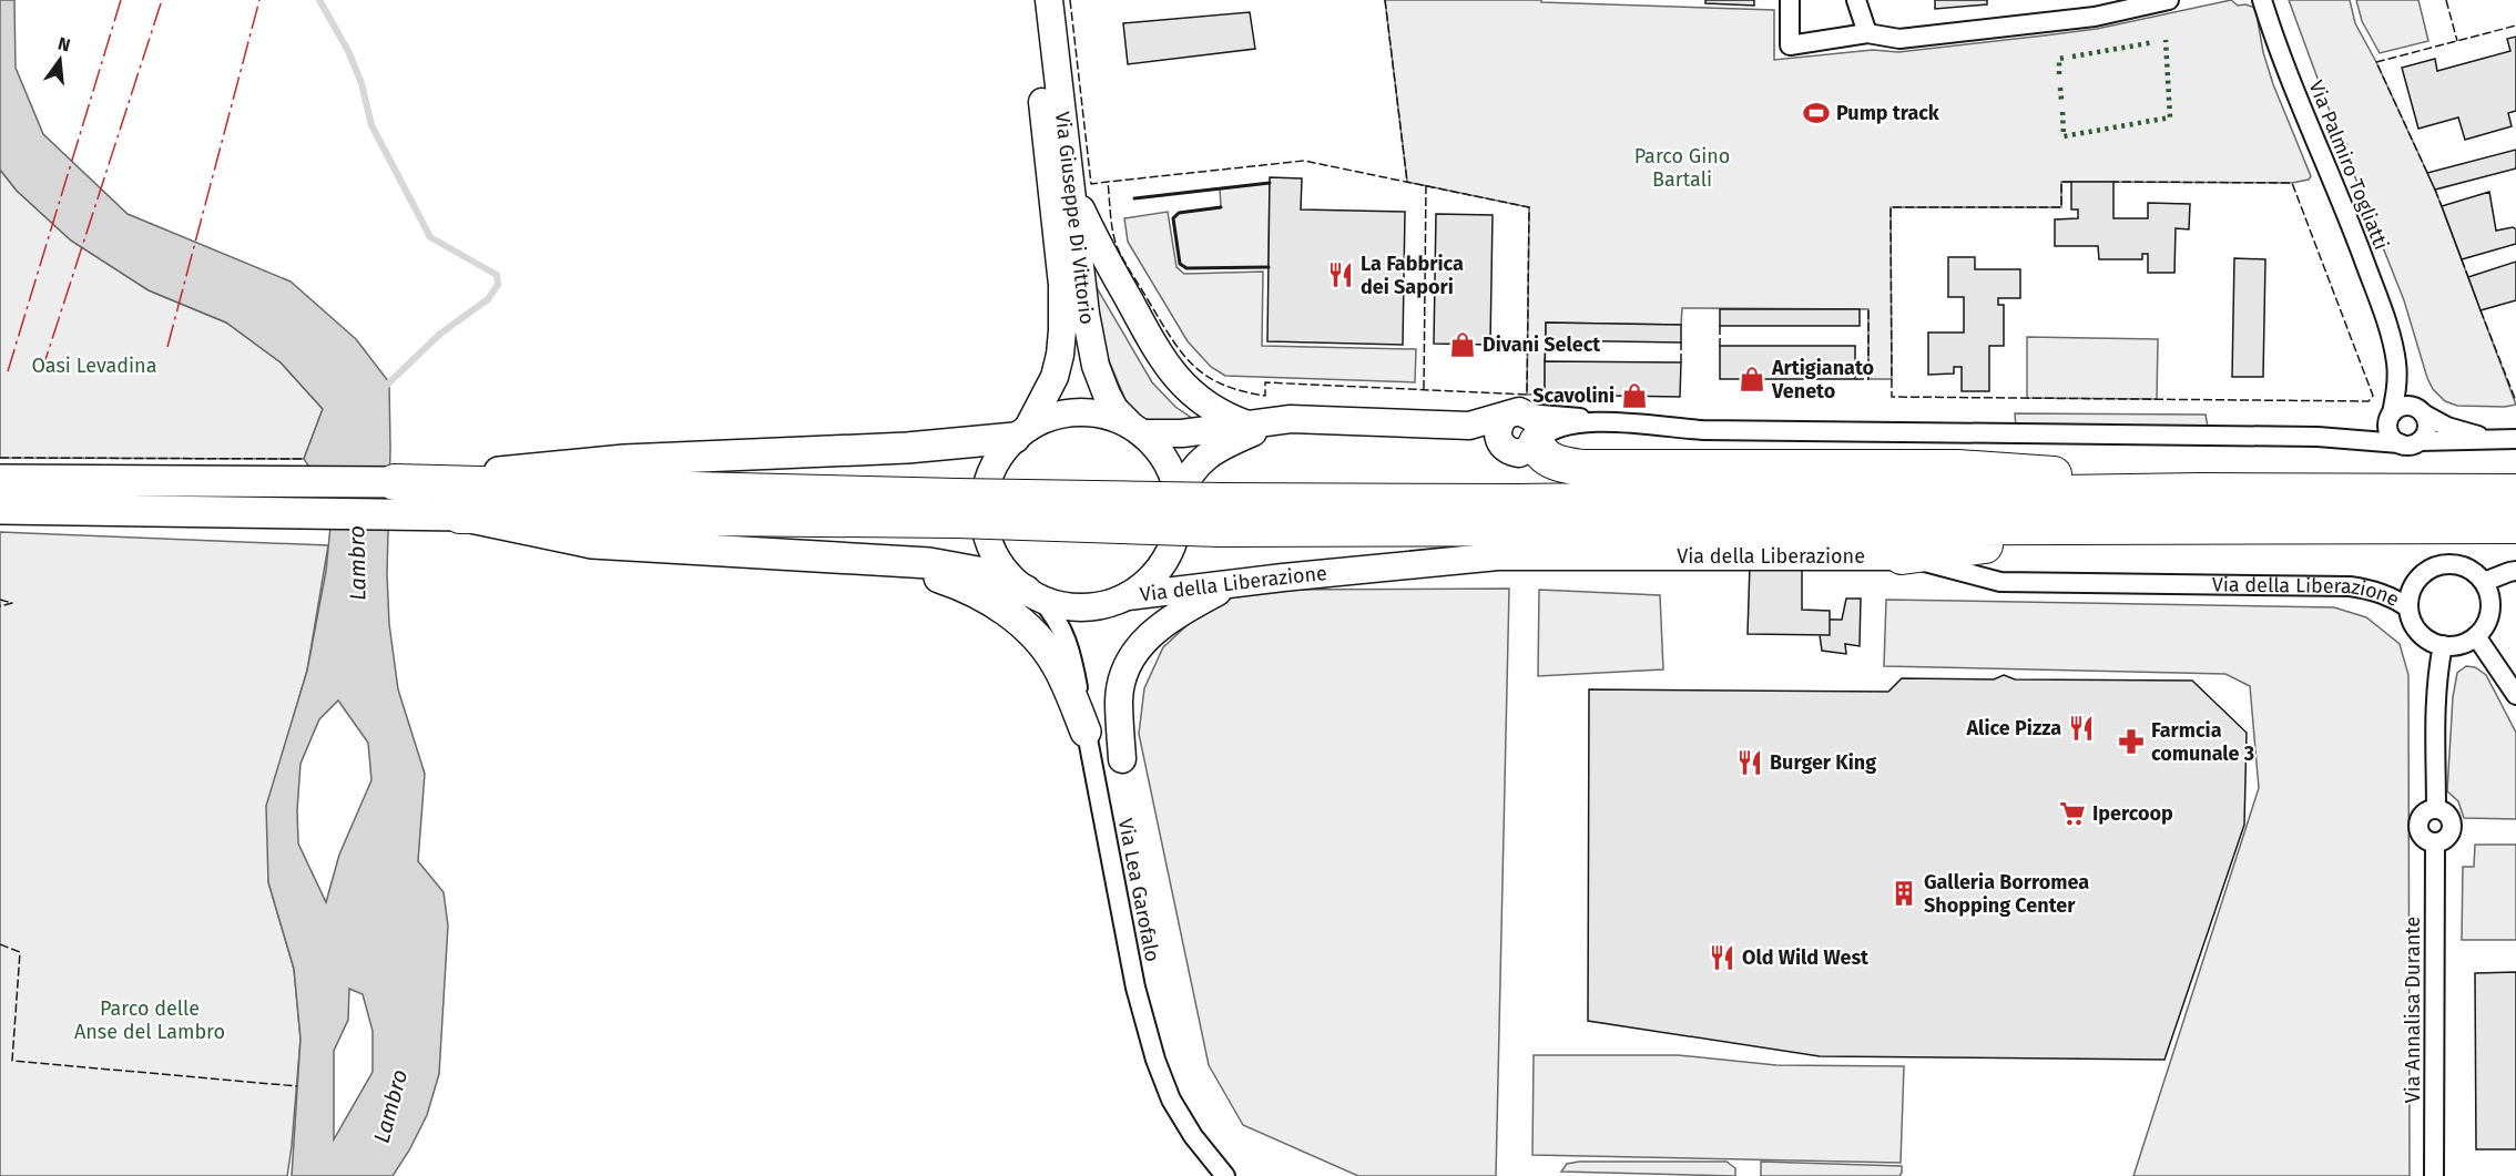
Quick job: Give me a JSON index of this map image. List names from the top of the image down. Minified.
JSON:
{"streets":{"main road":["Via Giuseppe Di Vittorio","Via della Liberazione"],"street":["Via Palmiro Togliatti","Via Lea Garofalo","Via Annalisa Durante"]},"crossings":[["Via Giuseppe Di Vittorio","Via della Liberazione"],["Via Giuseppe Di Vittorio","Via Lea Garofalo"],["Via della Liberazione","Via Lea Garofalo"],["Via della Liberazione","Via Annalisa Durante"]],"water":["Lambro"],"parks":["Parco Gino Bartali","Oasi Levadina","Parco delle Anse del Lambro"],"places":{"sports":["Pump track"],"restaurant":["La Fabbrica dei Sapori","Alice Pizza","Burger King","Old Wild West"],"shop":["Divani Select","Artigianato Veneto","Scavolini"],"pharmacy":["Farmcia comunale 3"],"supermarket":["Ipercoop"],"building":["Galleria Borromea Shopping Center"]},"north":"top"}
